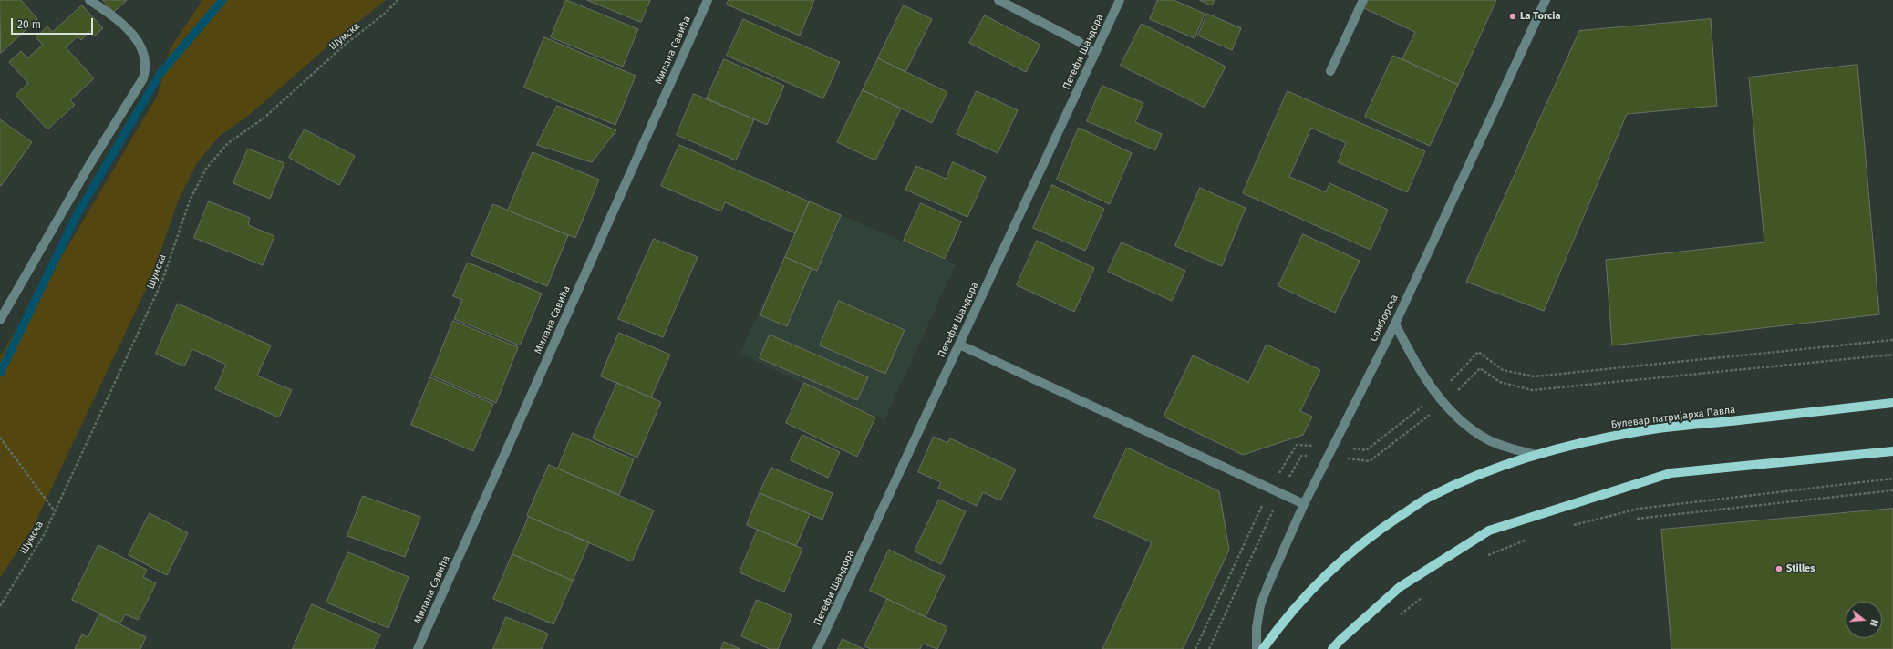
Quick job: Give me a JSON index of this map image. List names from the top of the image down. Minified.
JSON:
{"streets":{"main road":["Булевар патријарха Павла"],"street":["Милана Савића","Петефи Шандора","Сомборска"],"path":["Шумска"]},"places":["La Torcia","Stilles"],"scale_bar":"20 m","north":"right"}
